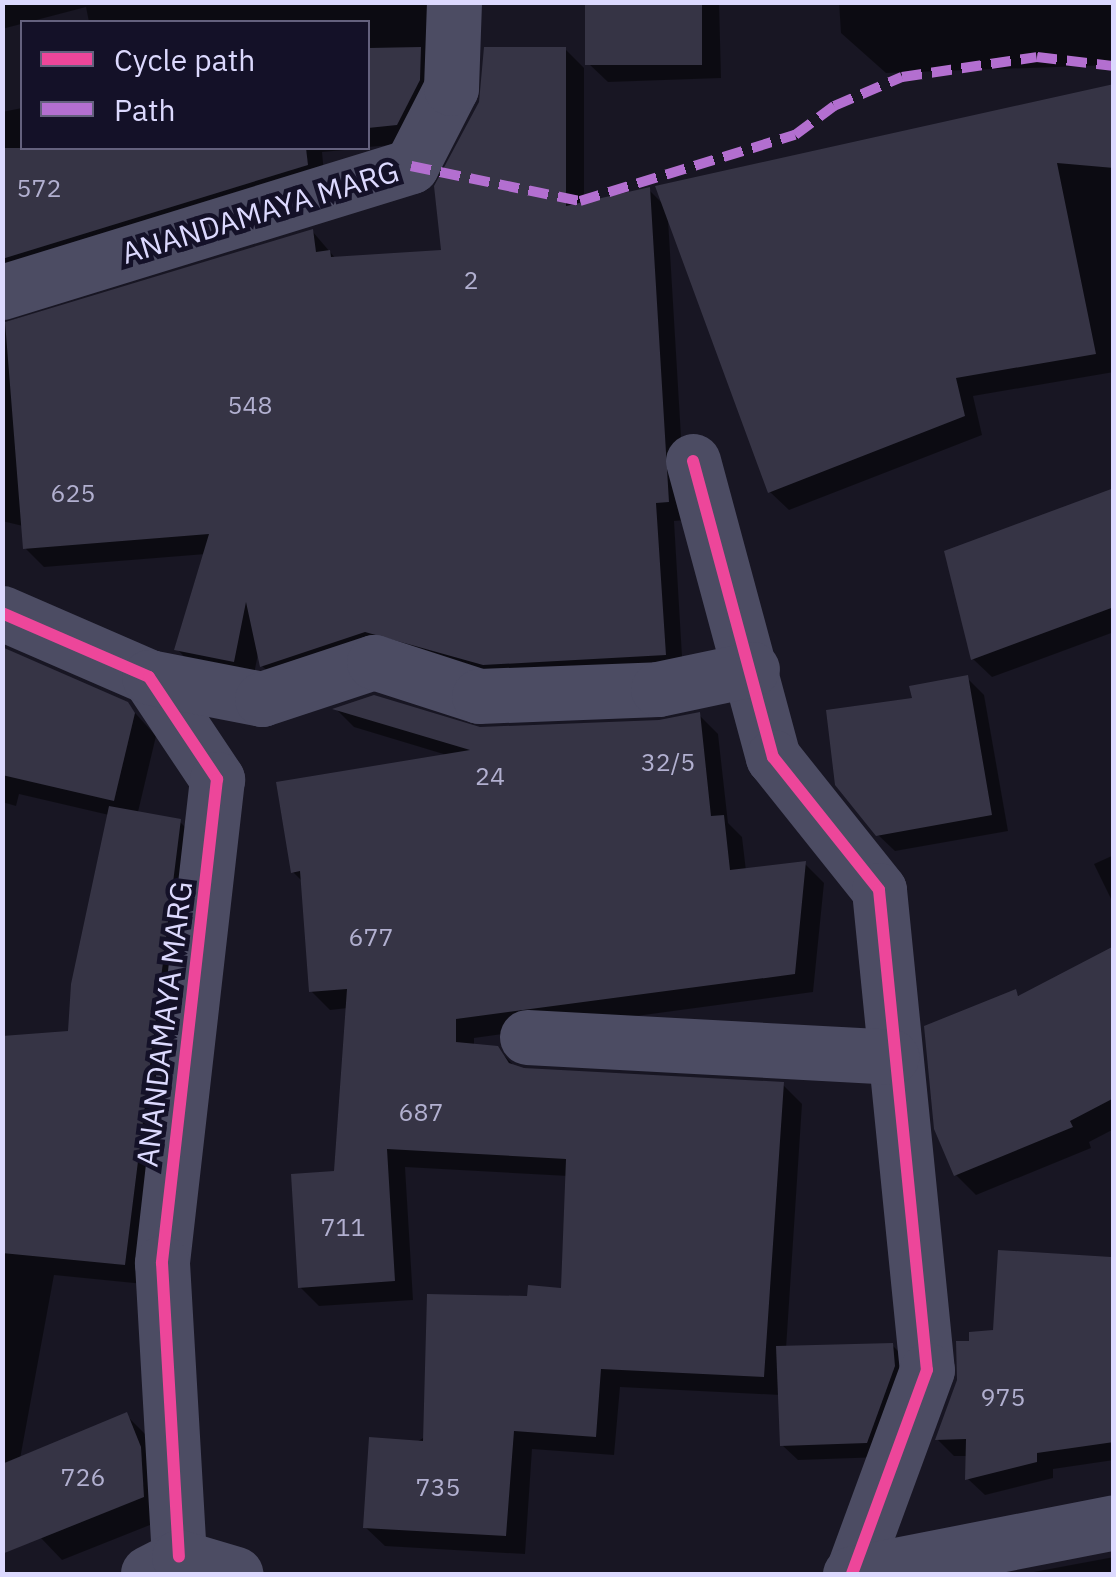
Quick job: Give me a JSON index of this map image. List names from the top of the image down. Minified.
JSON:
{"streets":{"street":["ANANDAMAYA MARG"]},"house_numbers":["572","2","548","625","32/5","24","677","687","711","975","726","735"],"legend":["Cycle path","Path"]}
